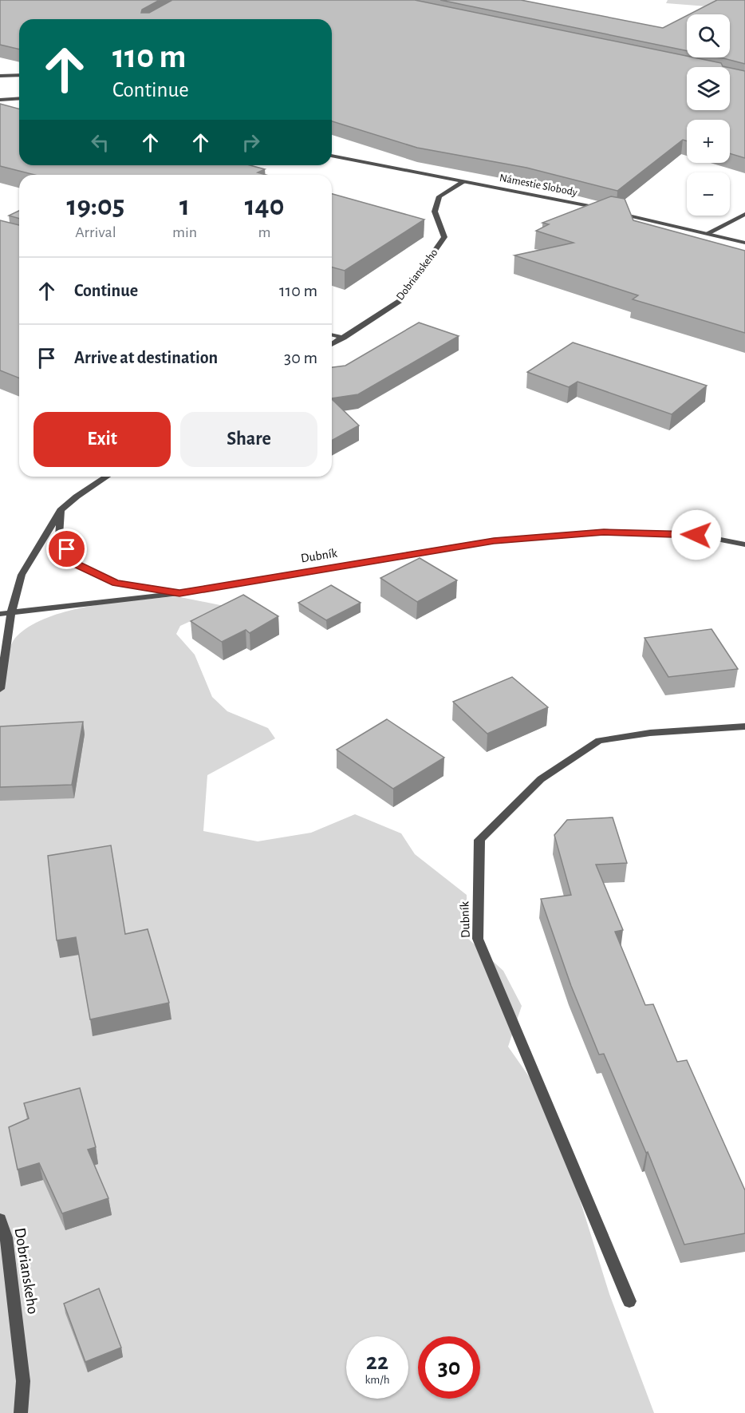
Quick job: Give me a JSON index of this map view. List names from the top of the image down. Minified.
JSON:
{"streets":{"street":["Námestie Slobody","Dobrianskeho","Dubník"]},"crossings":[["Námestie Slobody","Dobrianskeho"]],"page":{"map_buttons":["+","−"],"turn":["110 m","Continue"],"eta":["19:05","Arrival","1","min","140","m"],"list":[{"name":"Continue","value":"110 m"},{"name":"Arrive at destination","value":"30 m"}],"buttons":["Exit","Share"],"speed":"22 km/h","limit":"30"}}
